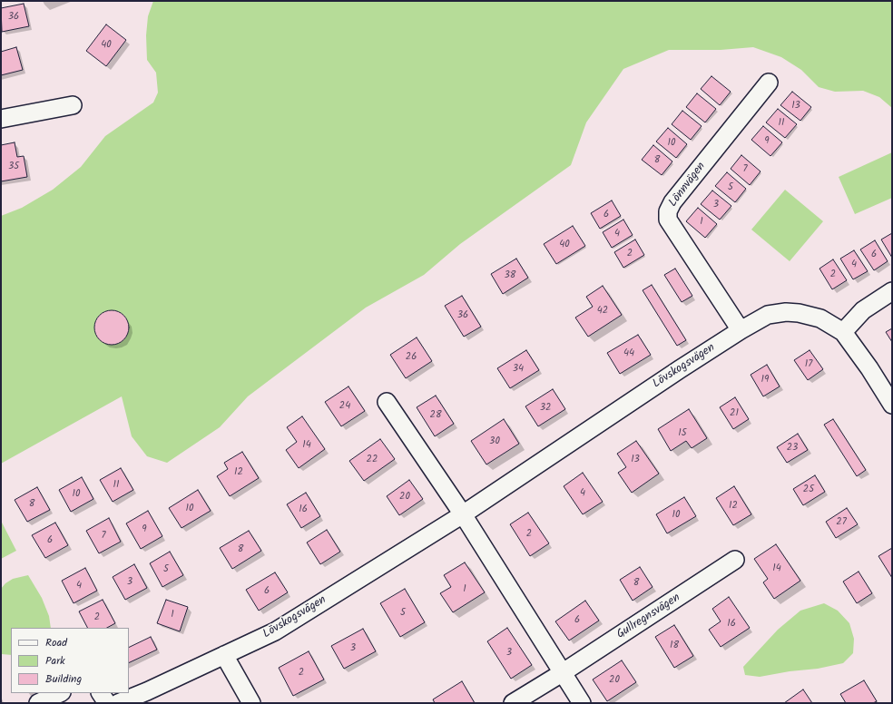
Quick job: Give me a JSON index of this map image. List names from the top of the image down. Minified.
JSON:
{"streets":{"street":["Lönnvägen","Lövskogsvägen","Gullregnsvägen"]},"crossings":[["Lönnvägen","Lövskogsvägen"]],"house_numbers":["36","40","13","11","9","10","8","35","7","5","3","6","1","4","40","2","6","4","2","38","42","36","44","26","17","34","19","24","32","21","28","15","30","14","23","22","13","12","11","25","4","10","20","8","12","10","16","10","27","9","2","7","6","8","14","5","3","8","4","1","6","5","1","2","6","16","18","3","3","2","20"],"legend":["Road","Park","Building"]}
